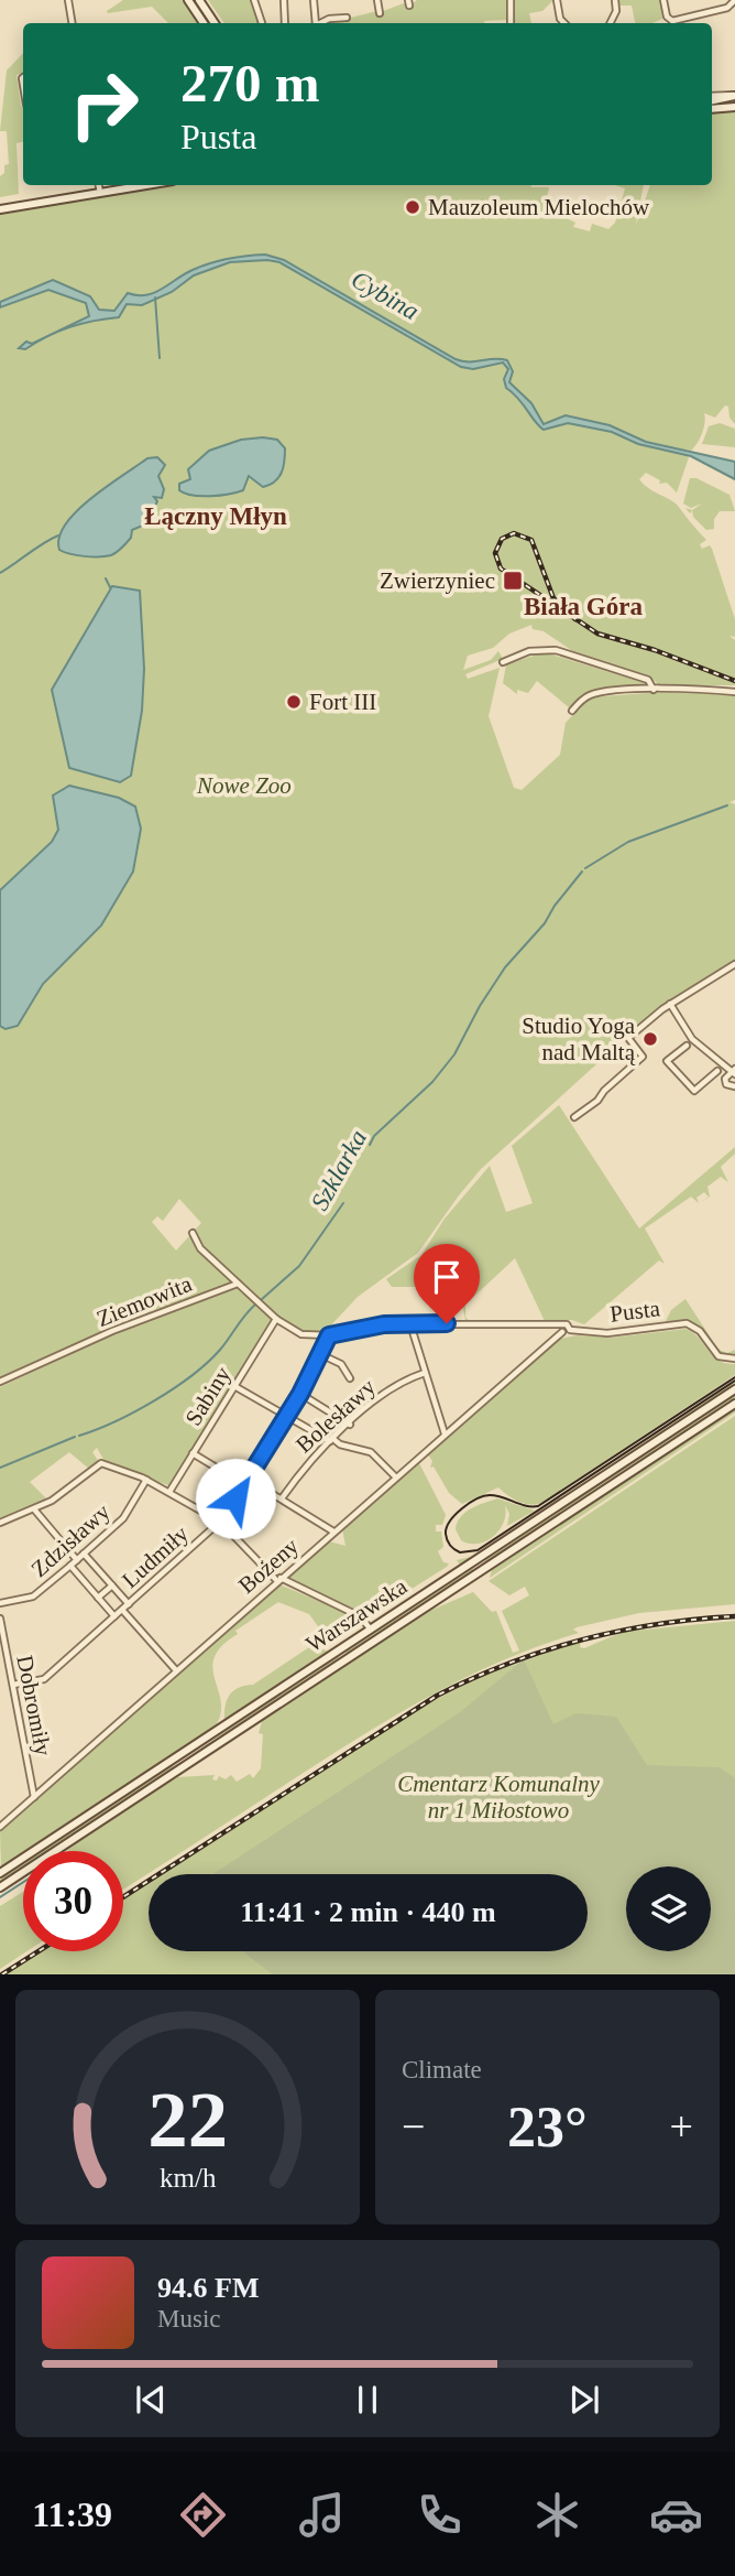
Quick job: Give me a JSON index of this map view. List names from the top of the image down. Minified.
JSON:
{"streets":{"main road":["Warszawska"],"street":["Ziemowita","Pusta","Sabiny","Bolesławy","Zdzisławy","Ludmiły","Bożeny","Dobromiły"]},"crossings":[["Pusta","Bożeny"],["Ludmiły","Dobromiły"],["Bożeny","Dobromiły"]],"districts":["Łączny Młyn","Biała Góra"],"water":["Cybina","Szklarka"],"parks":["Nowe Zoo","Cmentarz Komunalny nr 1 Miłostowo"],"places":{"other":["Mauzoleum Mielochów","Fort III","Studio Yoga nad Maltą"],"transit":["Zwierzyniec"]},"page":{"turn":["270 m","Pusta"],"limit":"30","trip":"11:41 · 2 min · 440 m","tile":"Climate","heat":["−","23°","+"],"song":["94.6 FM","Music"],"tabs":"11:39","gauge":["22","km/h"]}}
